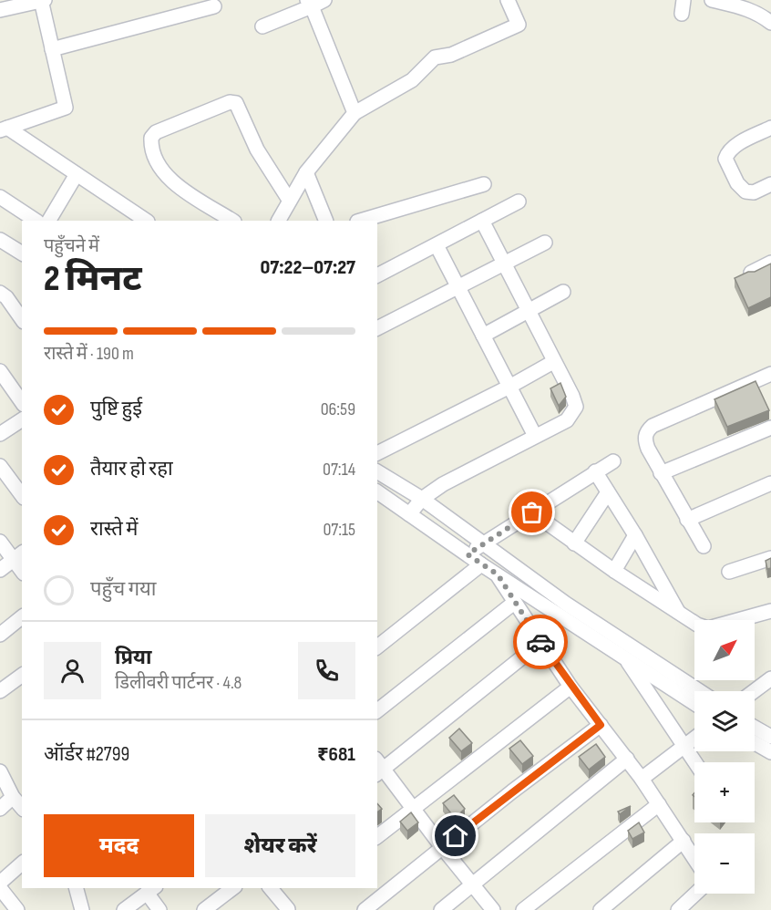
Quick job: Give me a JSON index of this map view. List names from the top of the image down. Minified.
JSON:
{"north":"top right","page":{"heading":["2 मिनट","पहुँचने में","07:22–07:27"],"panel":["प्रिया","डिलीवरी पार्टनर · 4.8","ऑर्डर #2799","₹681"],"bar":"रास्ते में · 190 m","list":[["पुष्टि हुई","06:59"],["तैयार हो रहा","07:14"],["रास्ते में","07:15"],"पहुँच गया"],"map_buttons":["+","−"],"buttons":["मदद","शेयर करें"]}}
